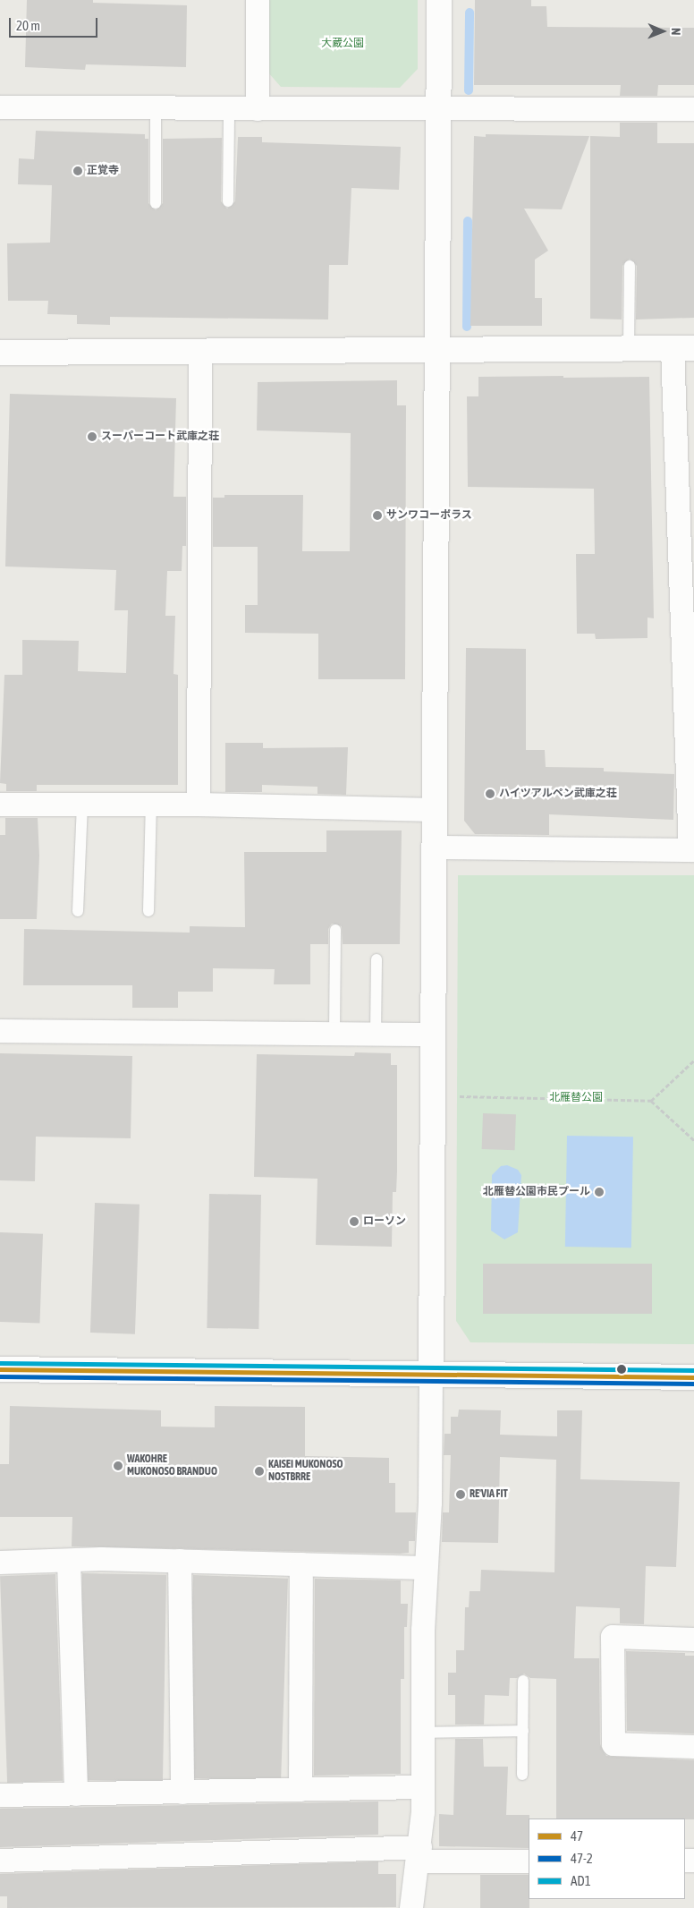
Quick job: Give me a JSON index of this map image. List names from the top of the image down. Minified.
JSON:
{"parks":["大蔵公園","北雁替公園"],"places":["正覚寺","スーパーコート武庫之荘","サンワコーポラス","ハイツアルペン武庫之荘","北雁替公園市民プール","ローソン","WAKOHRE MUKONOSO BRANDUO","KAISEI MUKONOSO NOSTBRRE","RE'VIA FIT"],"lines":["transit line AD1","transit line 47","transit line 47-2"],"legend":["47","47-2","AD1"],"scale_bar":"20 m","north":"right"}
